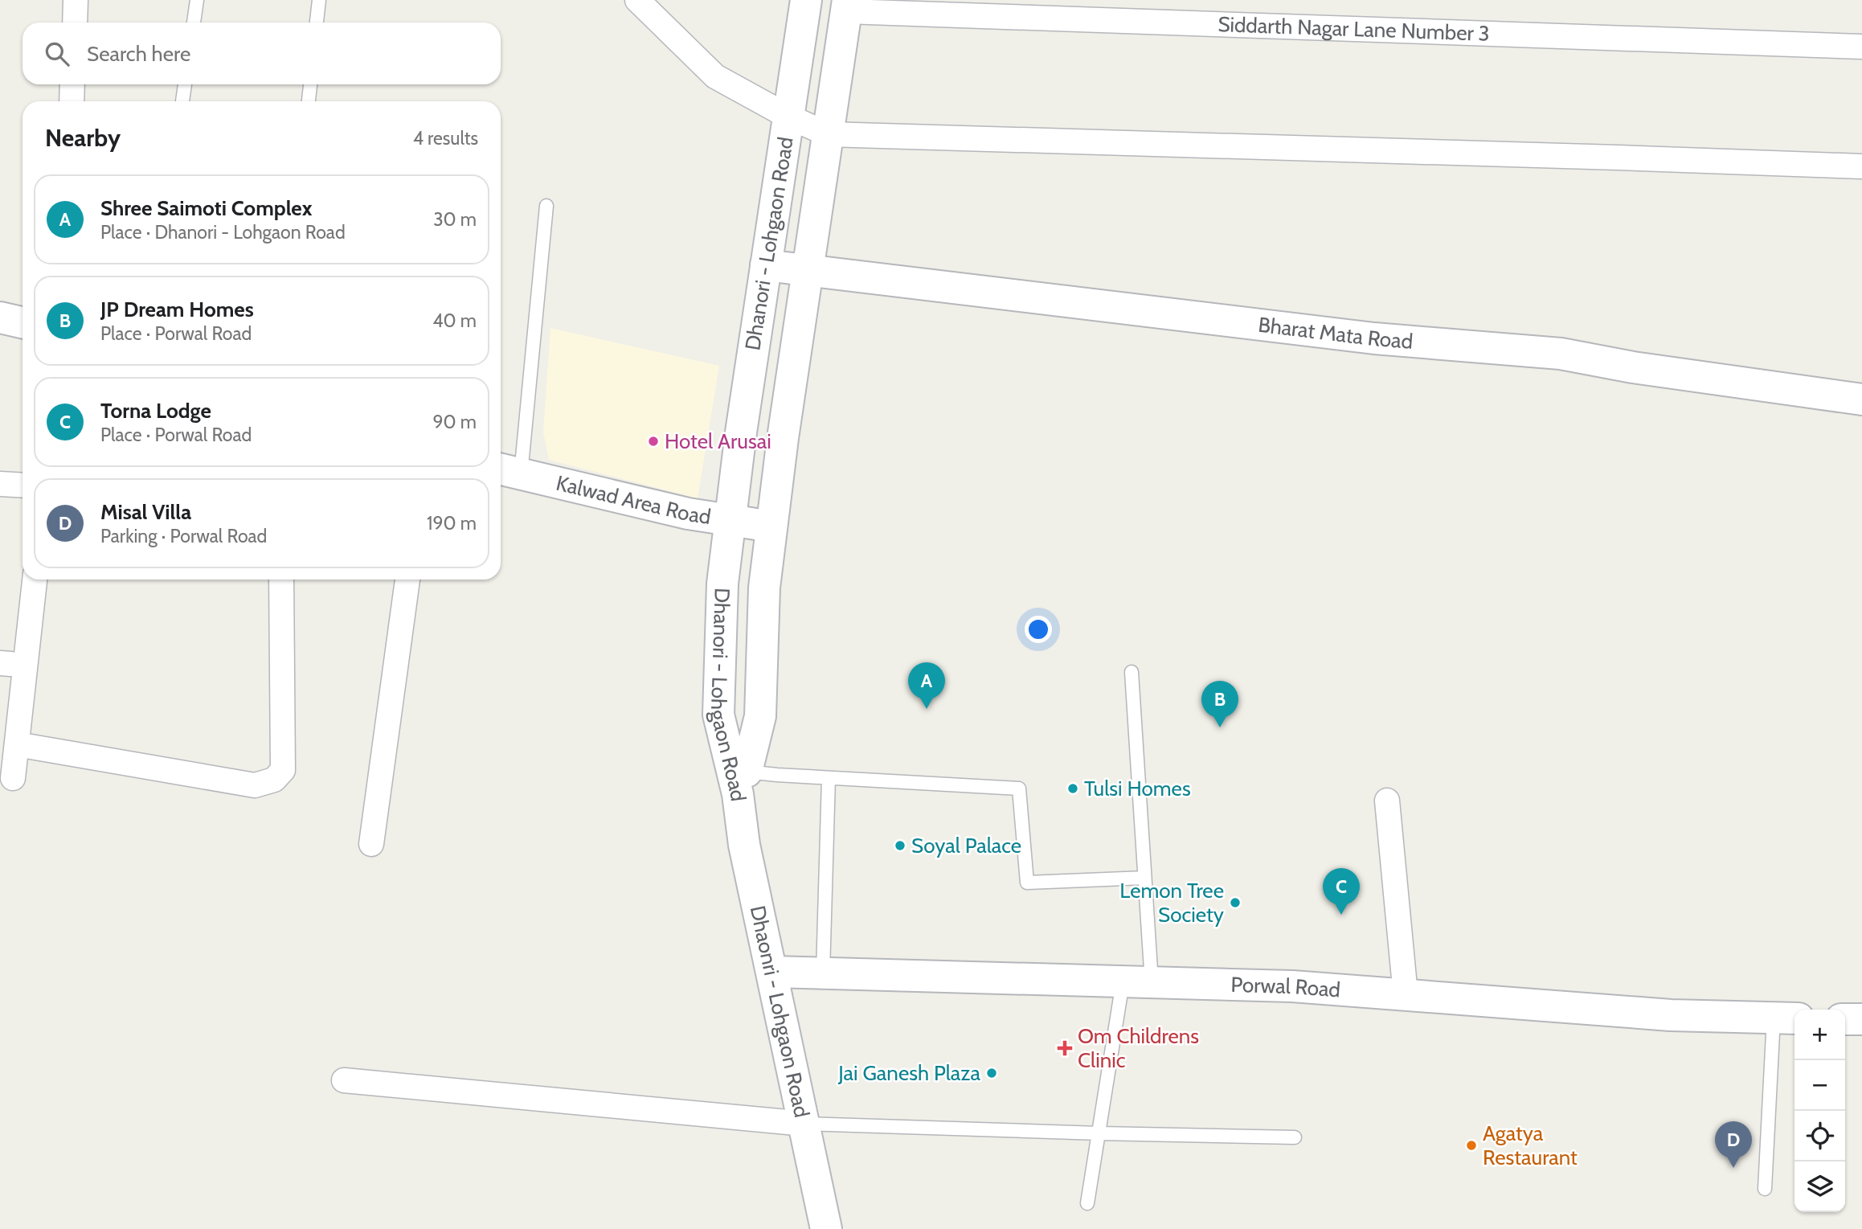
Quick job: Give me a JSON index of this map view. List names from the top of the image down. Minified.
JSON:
{"streets":{"street":["Siddarth Nagar Lane Number 3","Dhanori - Lohgaon Road","Bharat Mata Road","Kalwad Area Road","Porwal Road","Dhaonri - Lohgaon Road"]},"crossings":[["Siddarth Nagar Lane Number 3","Dhanori - Lohgaon Road"],["Dhanori - Lohgaon Road","Bharat Mata Road"],["Dhanori - Lohgaon Road","Kalwad Area Road"],["Dhanori - Lohgaon Road","Dhaonri - Lohgaon Road"],["Porwal Road","Dhaonri - Lohgaon Road"]],"places":{"other":["Hotel Arusai","Tulsi Homes","Soyal Palace","Lemon Tree Society","Jai Ganesh Plaza","Agatya Restaurant"],"health":["Om Childrens Clinic"]},"page":{"search":"Search here","heading":["Nearby","4 results"],"list":[{"mark":"A","name":"Shree Saimoti Complex","note":"Place · Dhanori - Lohgaon Road","value":"30 m"},{"mark":"B","name":"JP Dream Homes","note":"Place · Porwal Road","value":"40 m"},{"mark":"C","name":"Torna Lodge","note":"Place · Porwal Road","value":"90 m"},{"mark":"D","name":"Misal Villa","note":"Parking · Porwal Road","value":"190 m"}],"pins":["A","B","C","D"],"map_buttons":["+","−"]}}
